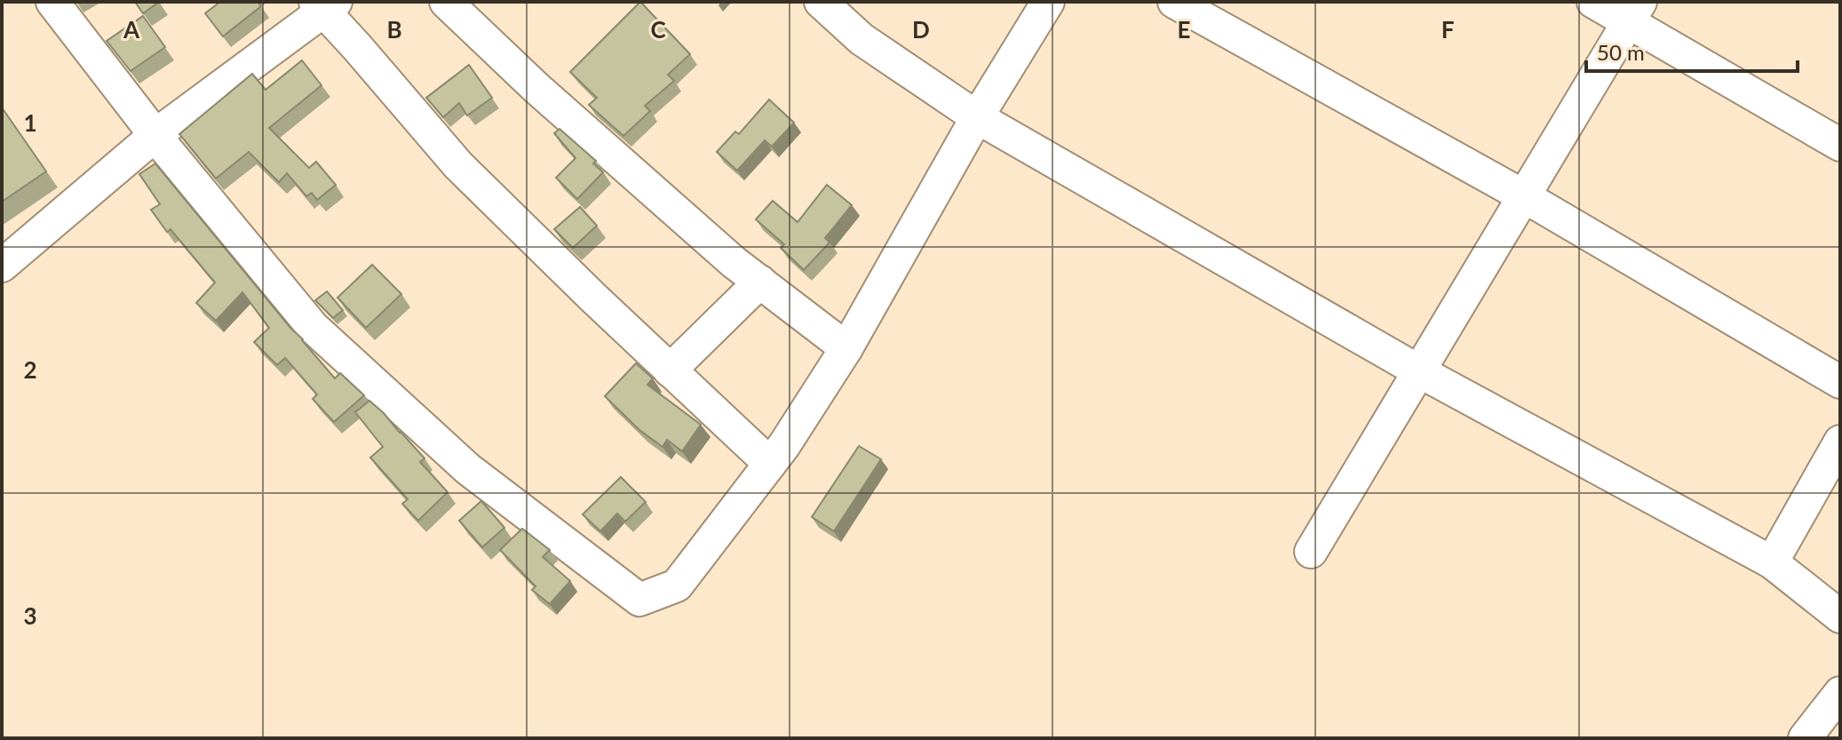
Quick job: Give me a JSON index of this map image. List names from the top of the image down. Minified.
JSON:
{"scale_bar":"50 m","grid":{"columns":["A","B","C","D","E","F"],"rows":["1","2","3"]}}
